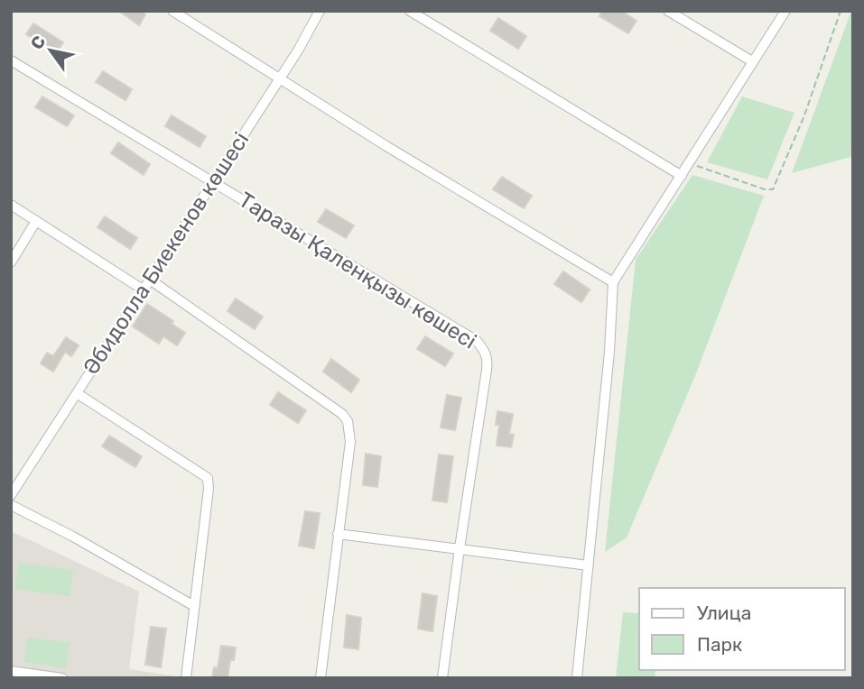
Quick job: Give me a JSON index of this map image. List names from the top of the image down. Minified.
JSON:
{"streets":{"street":["Әбидолла Биекенов көшесі","Таразы Қаленқызы көшесі"]},"crossings":[["Әбидолла Биекенов көшесі","Таразы Қаленқызы көшесі"]],"legend":["Улица","Парк"],"north":"top left"}
